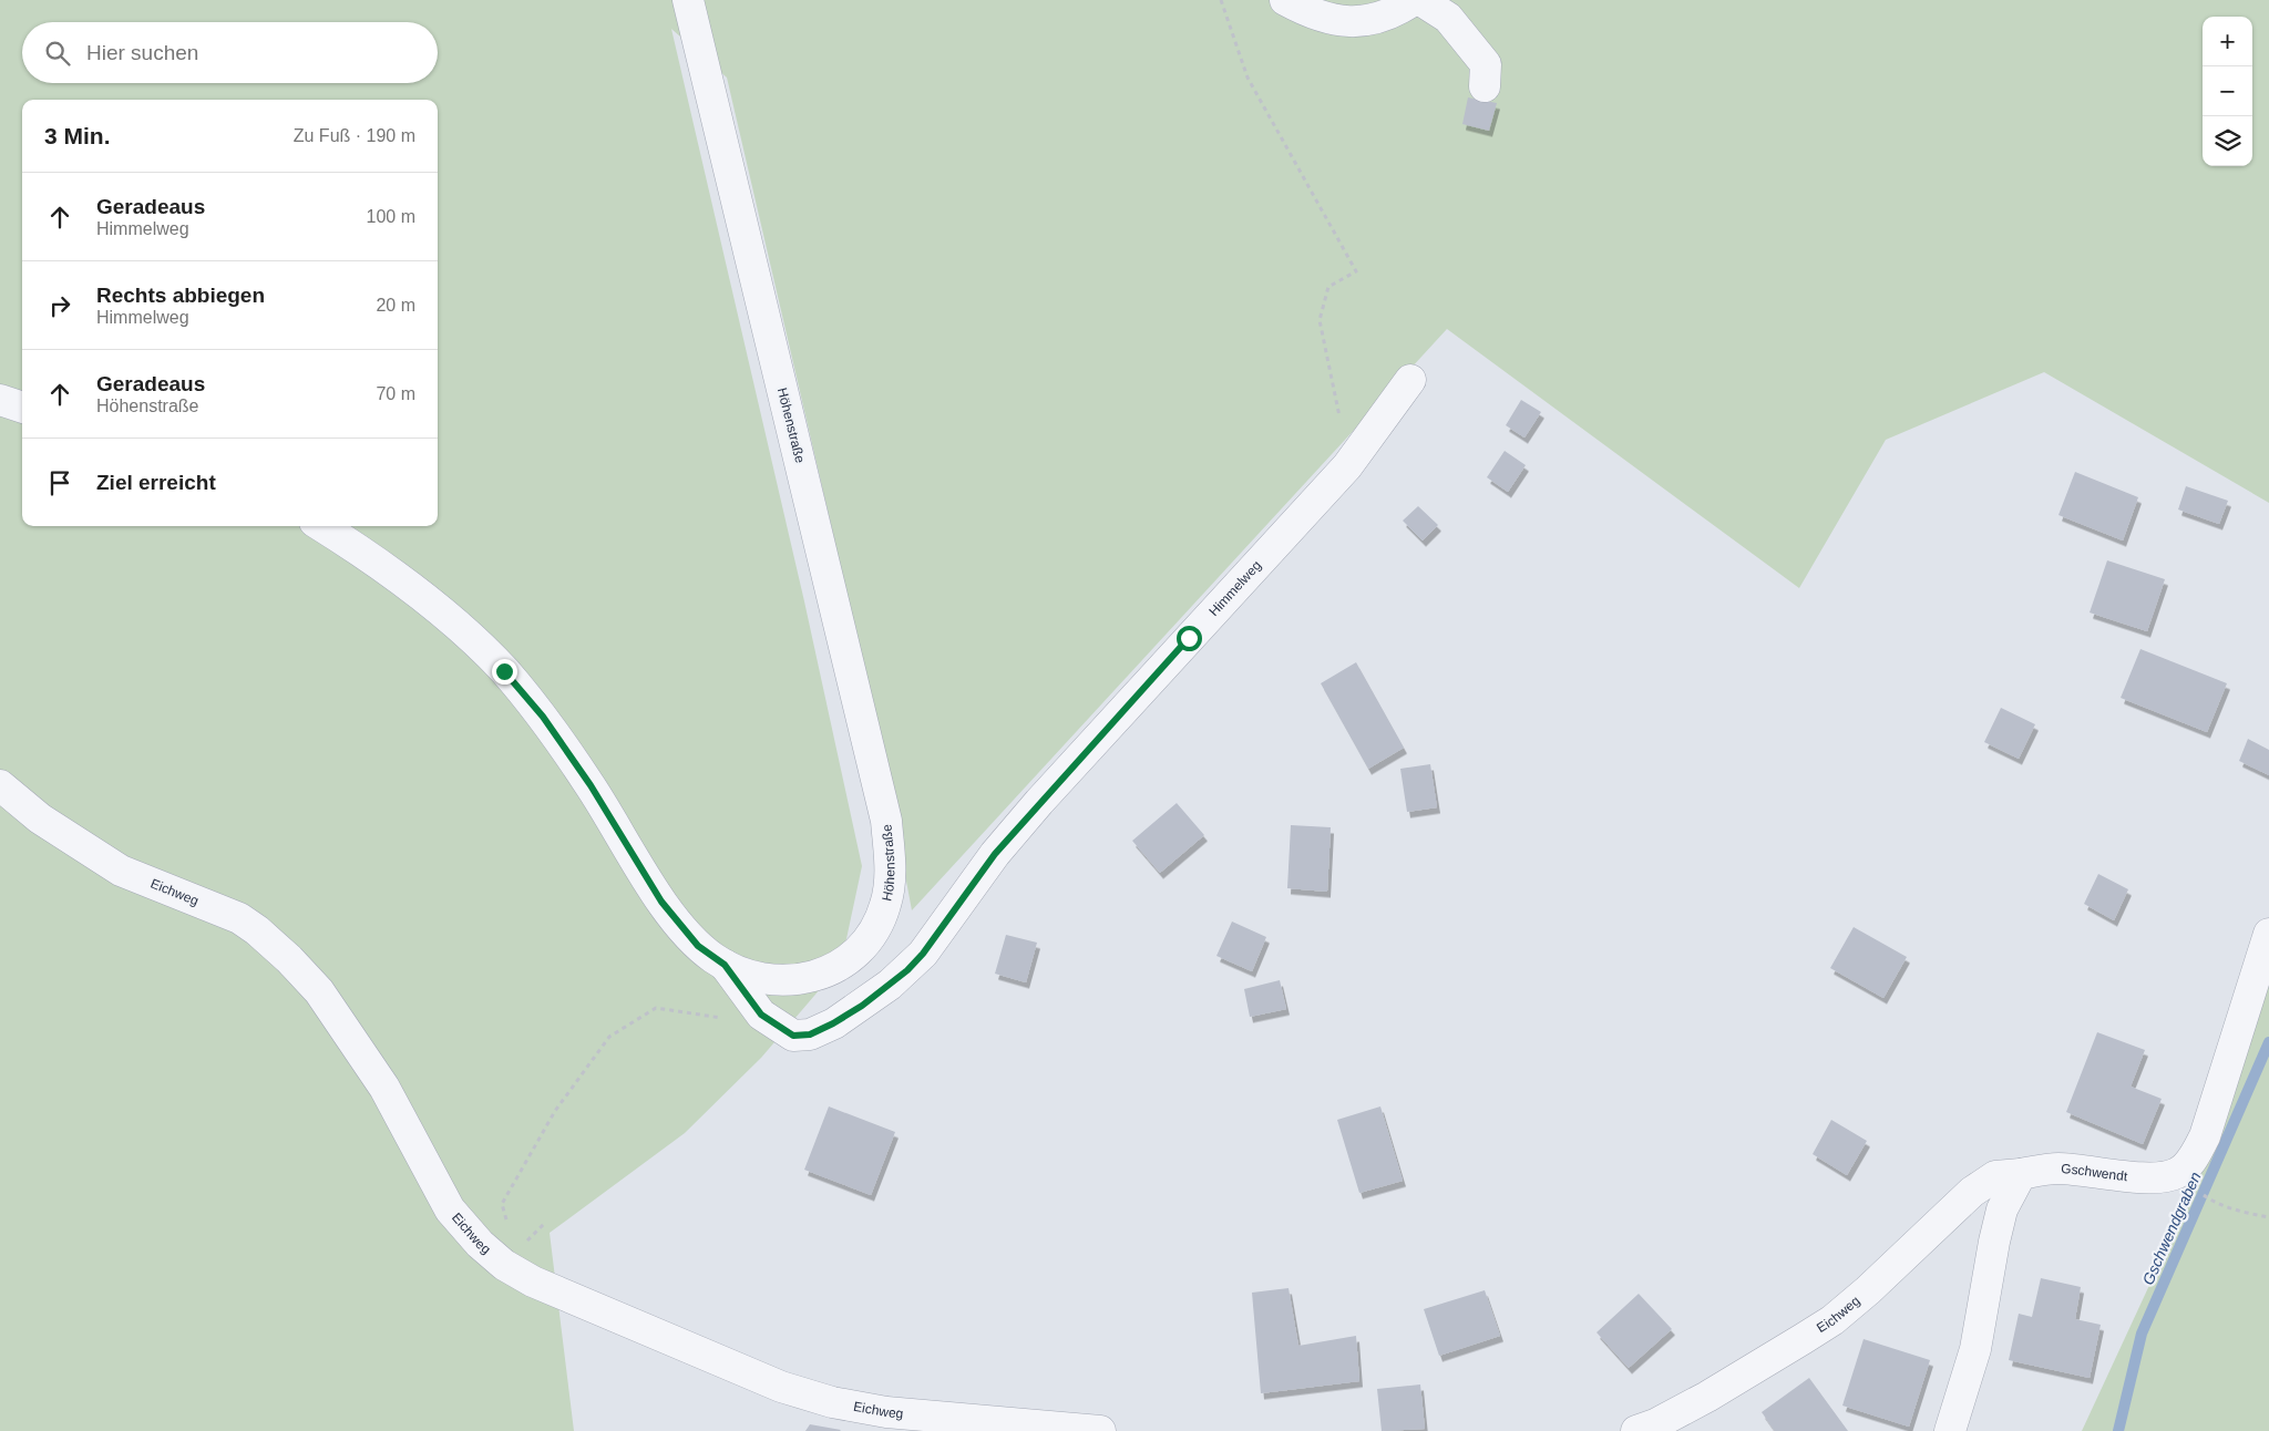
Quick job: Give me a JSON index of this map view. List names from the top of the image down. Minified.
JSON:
{"streets":{"street":["Höhenstraße","Himmelweg","Eichweg","Gschwendt"]},"crossings":[["Höhenstraße","Himmelweg"],["Eichweg","Gschwendt"]],"water":["Gschwendgraben"],"page":{"map_buttons":["+","−"],"search":"Hier suchen","heading":["3 Min.","Zu Fuß · 190 m"],"list":[["Geradeaus","Himmelweg","100 m"],["Rechts abbiegen","Himmelweg","20 m"],["Geradeaus","Höhenstraße","70 m"],"Ziel erreicht"]}}
